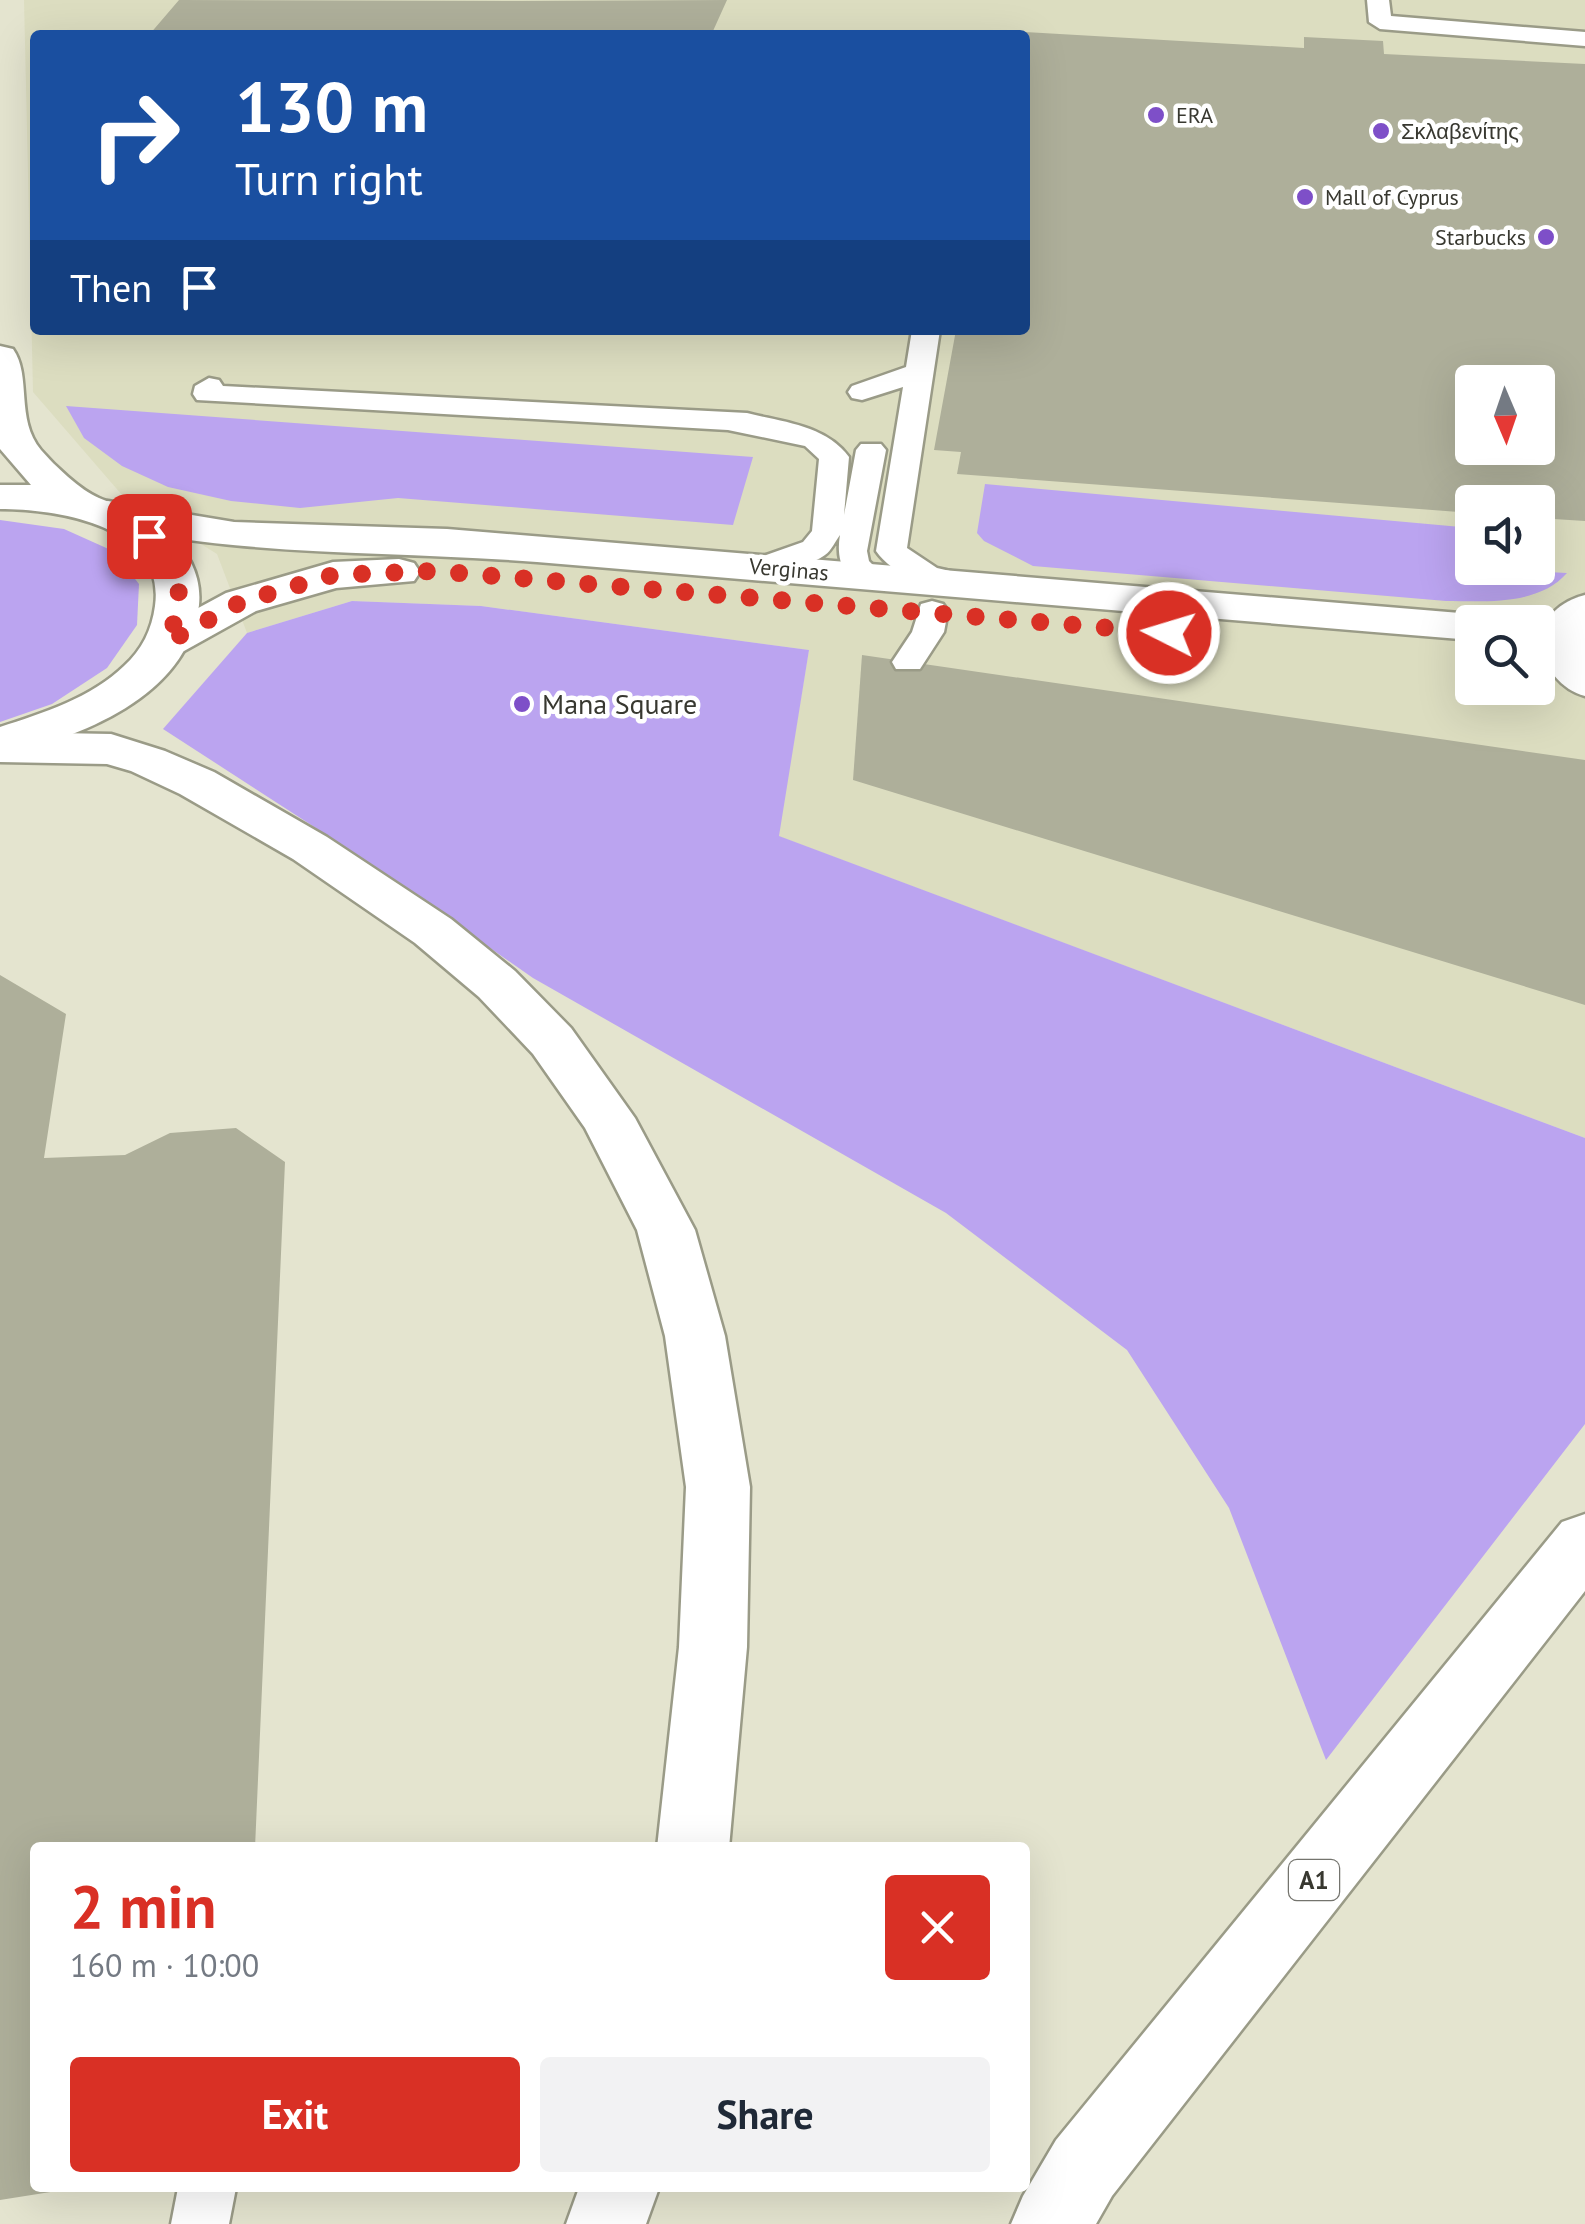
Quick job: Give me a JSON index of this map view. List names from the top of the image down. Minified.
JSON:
{"streets":{"main road":["Verginas","A1"]},"places":["ERA","Σκλαβενίτης","Mall of Cyprus","Starbucks","Mana Square"],"north":"bottom","page":{"turn":["130 m","Turn right"],"then":"Then","heading":["2 min","160 m · 10:00"],"buttons":["Exit","Share"]}}
